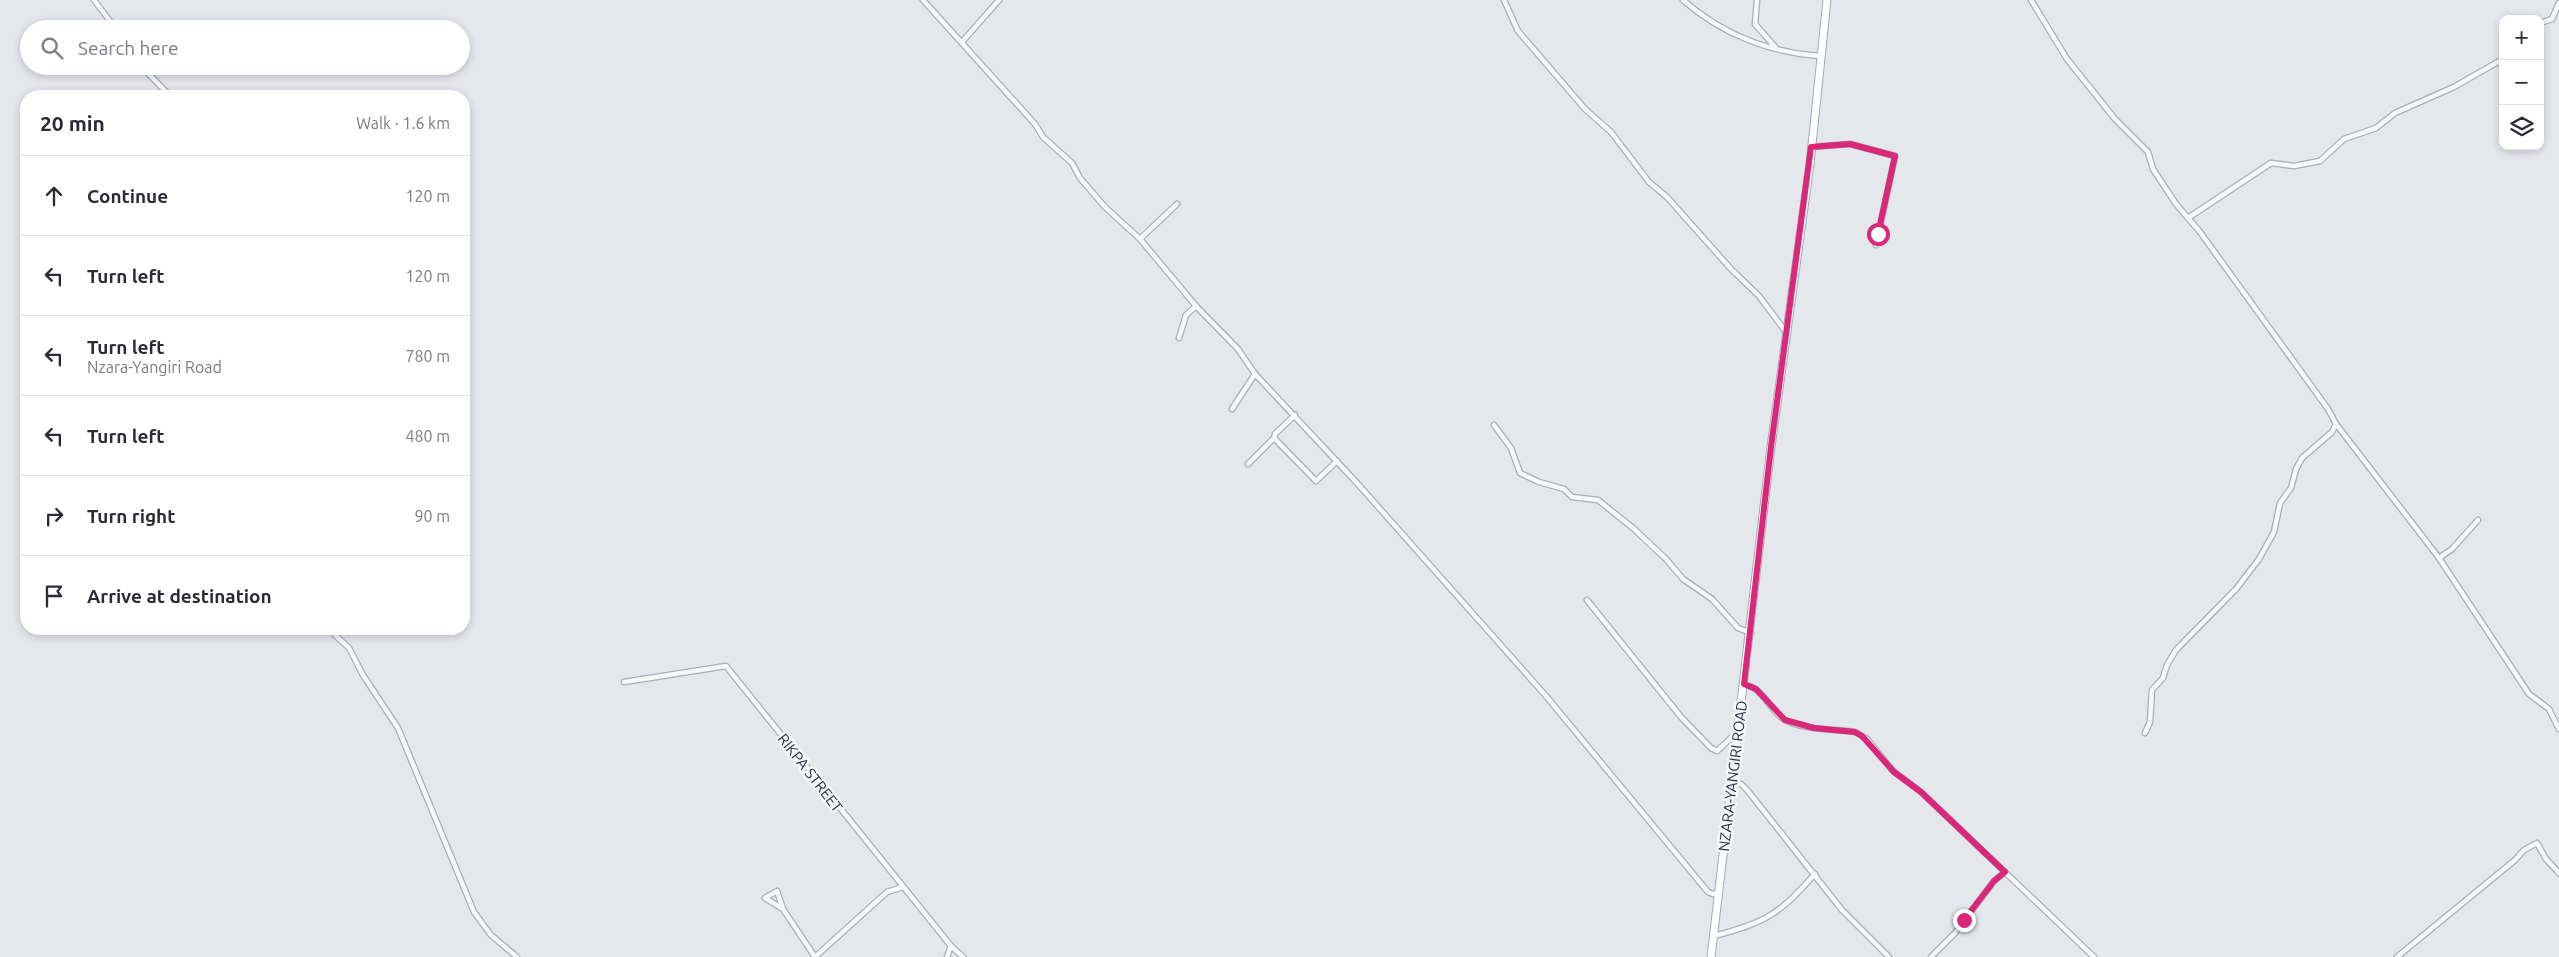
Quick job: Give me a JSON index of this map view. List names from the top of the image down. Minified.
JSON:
{"streets":{"main road":["NZARA-YANGIRI ROAD"],"street":["RIKPA STREET"]},"page":{"map_buttons":["+","−"],"search":"Search here","heading":["20 min","Walk · 1.6 km"],"list":[["Continue","120 m"],["Turn left","120 m"],["Turn left","Nzara-Yangiri Road","780 m"],["Turn left","480 m"],["Turn right","90 m"],"Arrive at destination"]}}
